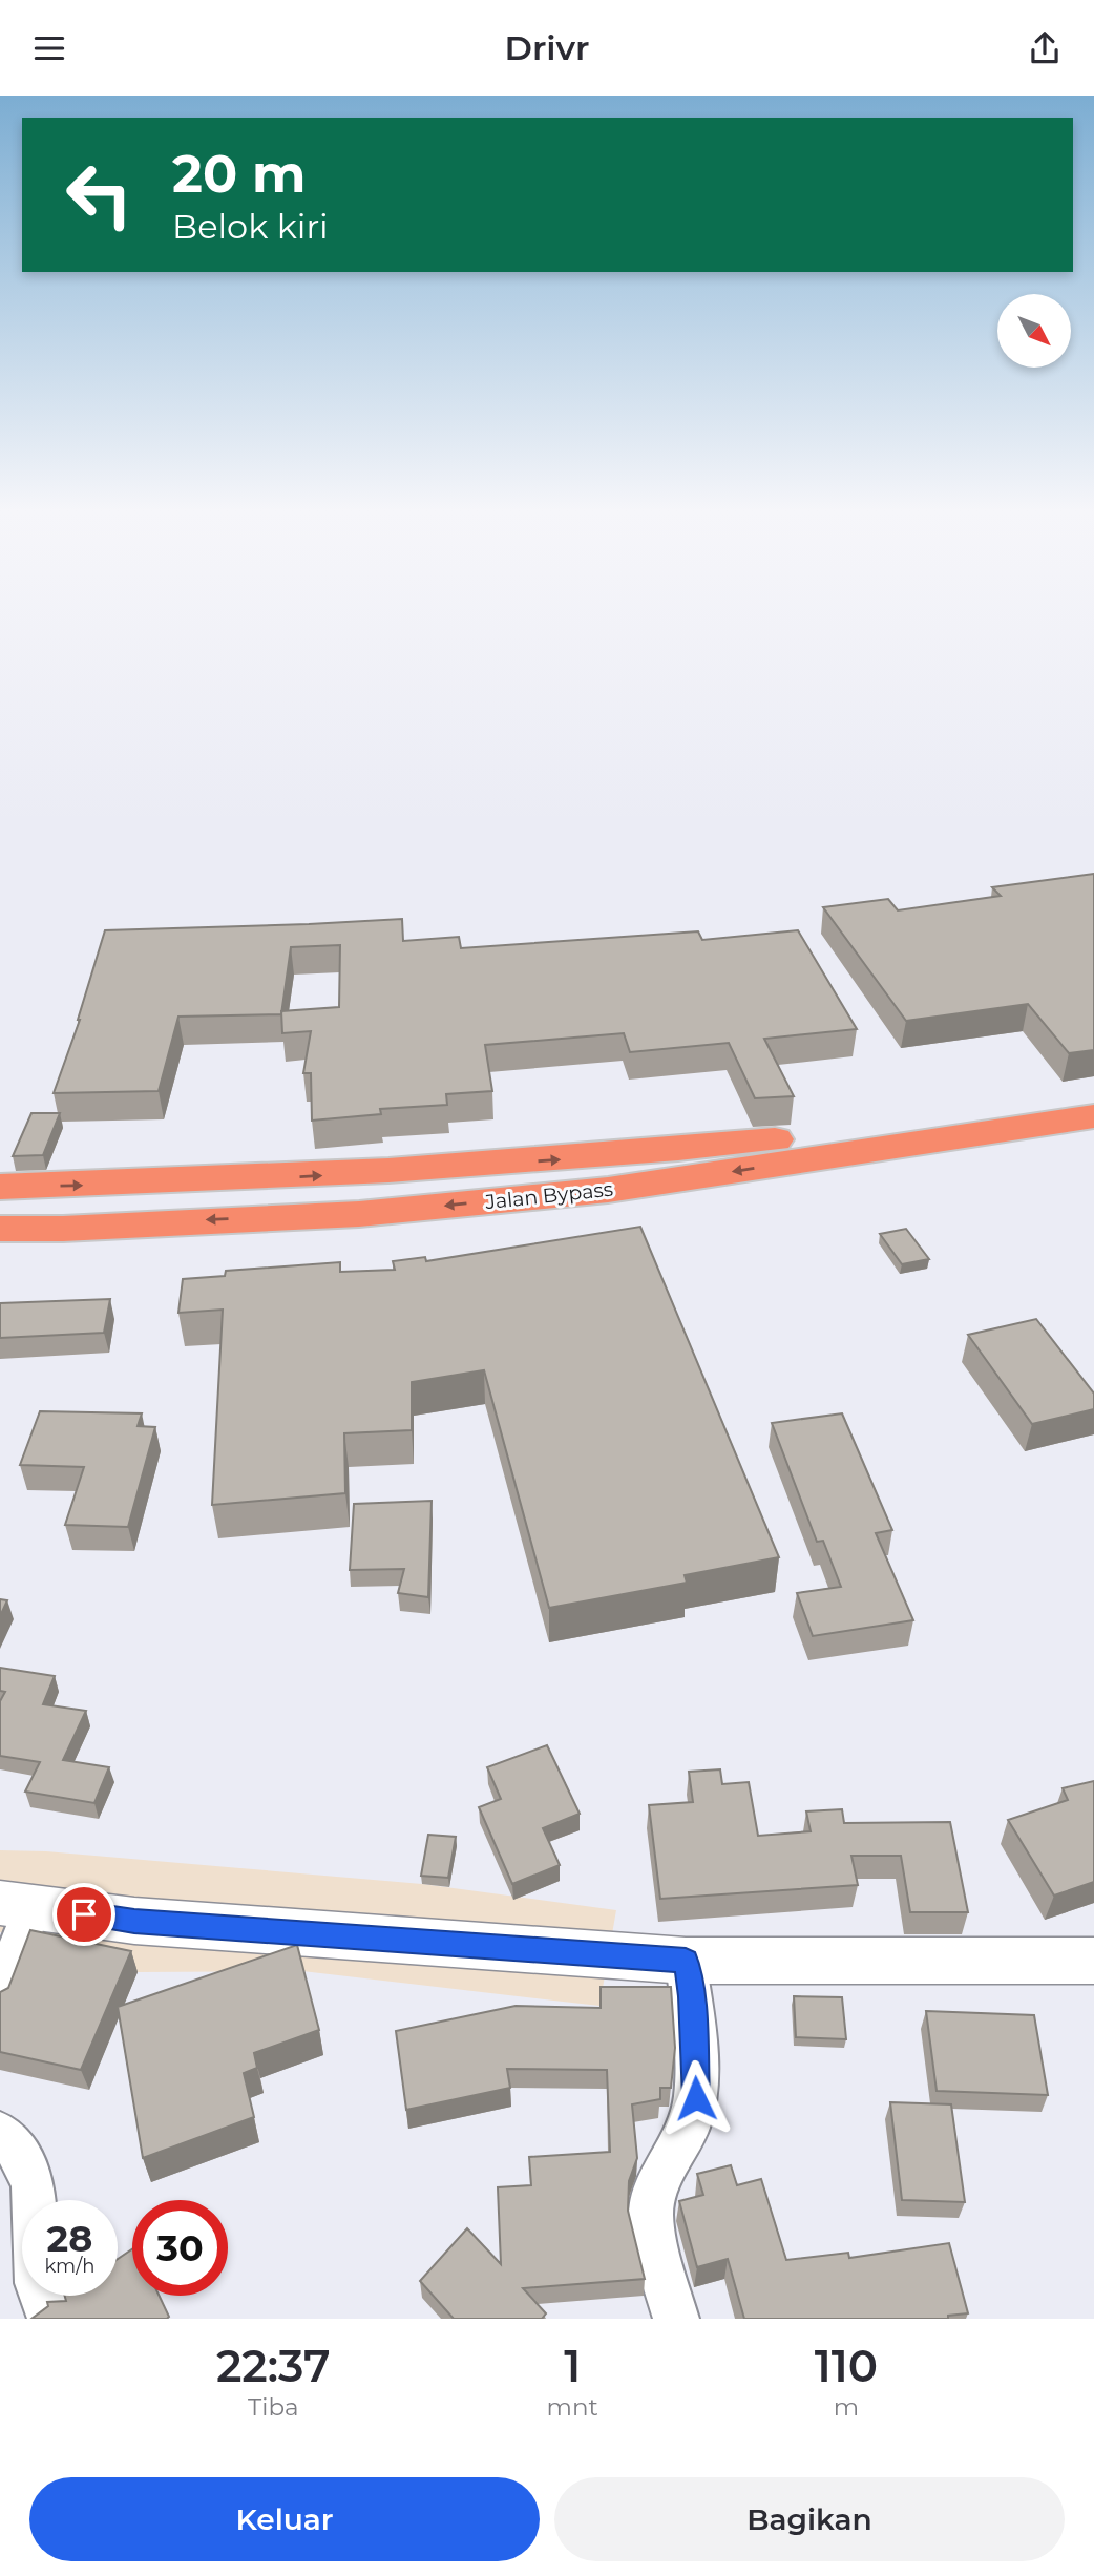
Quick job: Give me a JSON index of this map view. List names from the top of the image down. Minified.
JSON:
{"streets":{"highway":["Jalan Bypass"]},"north":"bottom right","page":{"header":"Drivr","turn":["20 m","Belok kiri"],"speed":"28 km/h","limit":"30","eta":["22:37","Tiba","1","mnt","110","m"],"buttons":["Keluar","Bagikan"]}}
